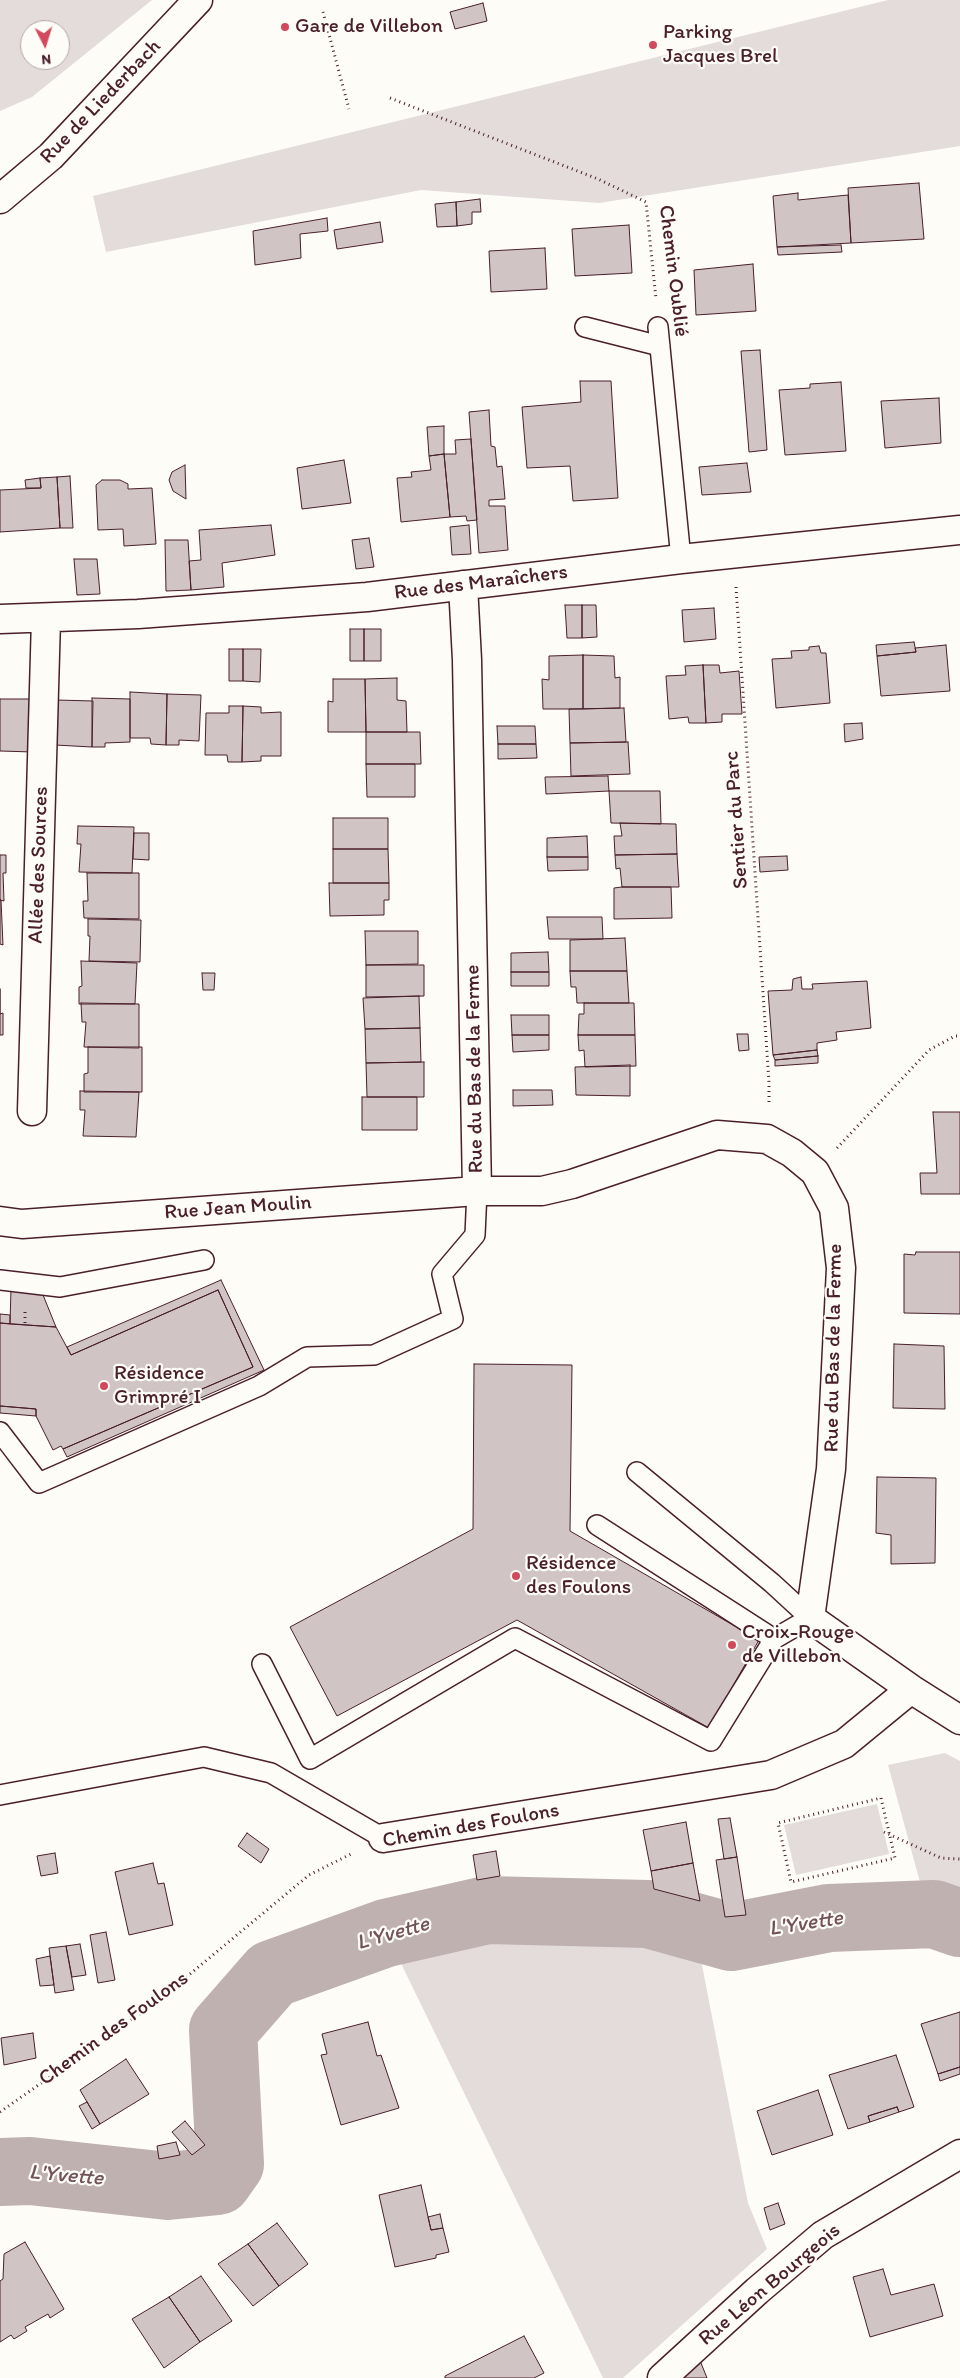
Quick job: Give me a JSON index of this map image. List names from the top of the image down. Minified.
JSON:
{"streets":{"street":["Rue de Liederbach","Rue des Maraîchers","Allée des Sources","Rue du Bas de la Ferme","Rue Jean Moulin","Chemin des Foulons","Rue Léon Bourgeois"],"lane":["Chemin Oublié"],"path":["Sentier du Parc"]},"crossings":[["Chemin Oublié","Rue des Maraîchers"],["Rue des Maraîchers","Sentier du Parc"],["Rue des Maraîchers","Allée des Sources"],["Rue des Maraîchers","Rue du Bas de la Ferme"],["Rue du Bas de la Ferme","Rue Jean Moulin"]],"water":["L'Yvette"],"places":["Gare de Villebon","Parking Jacques Brel","Résidence Grimpré I","Résidence des Foulons","Croix-Rouge de Villebon"],"north":"bottom"}
